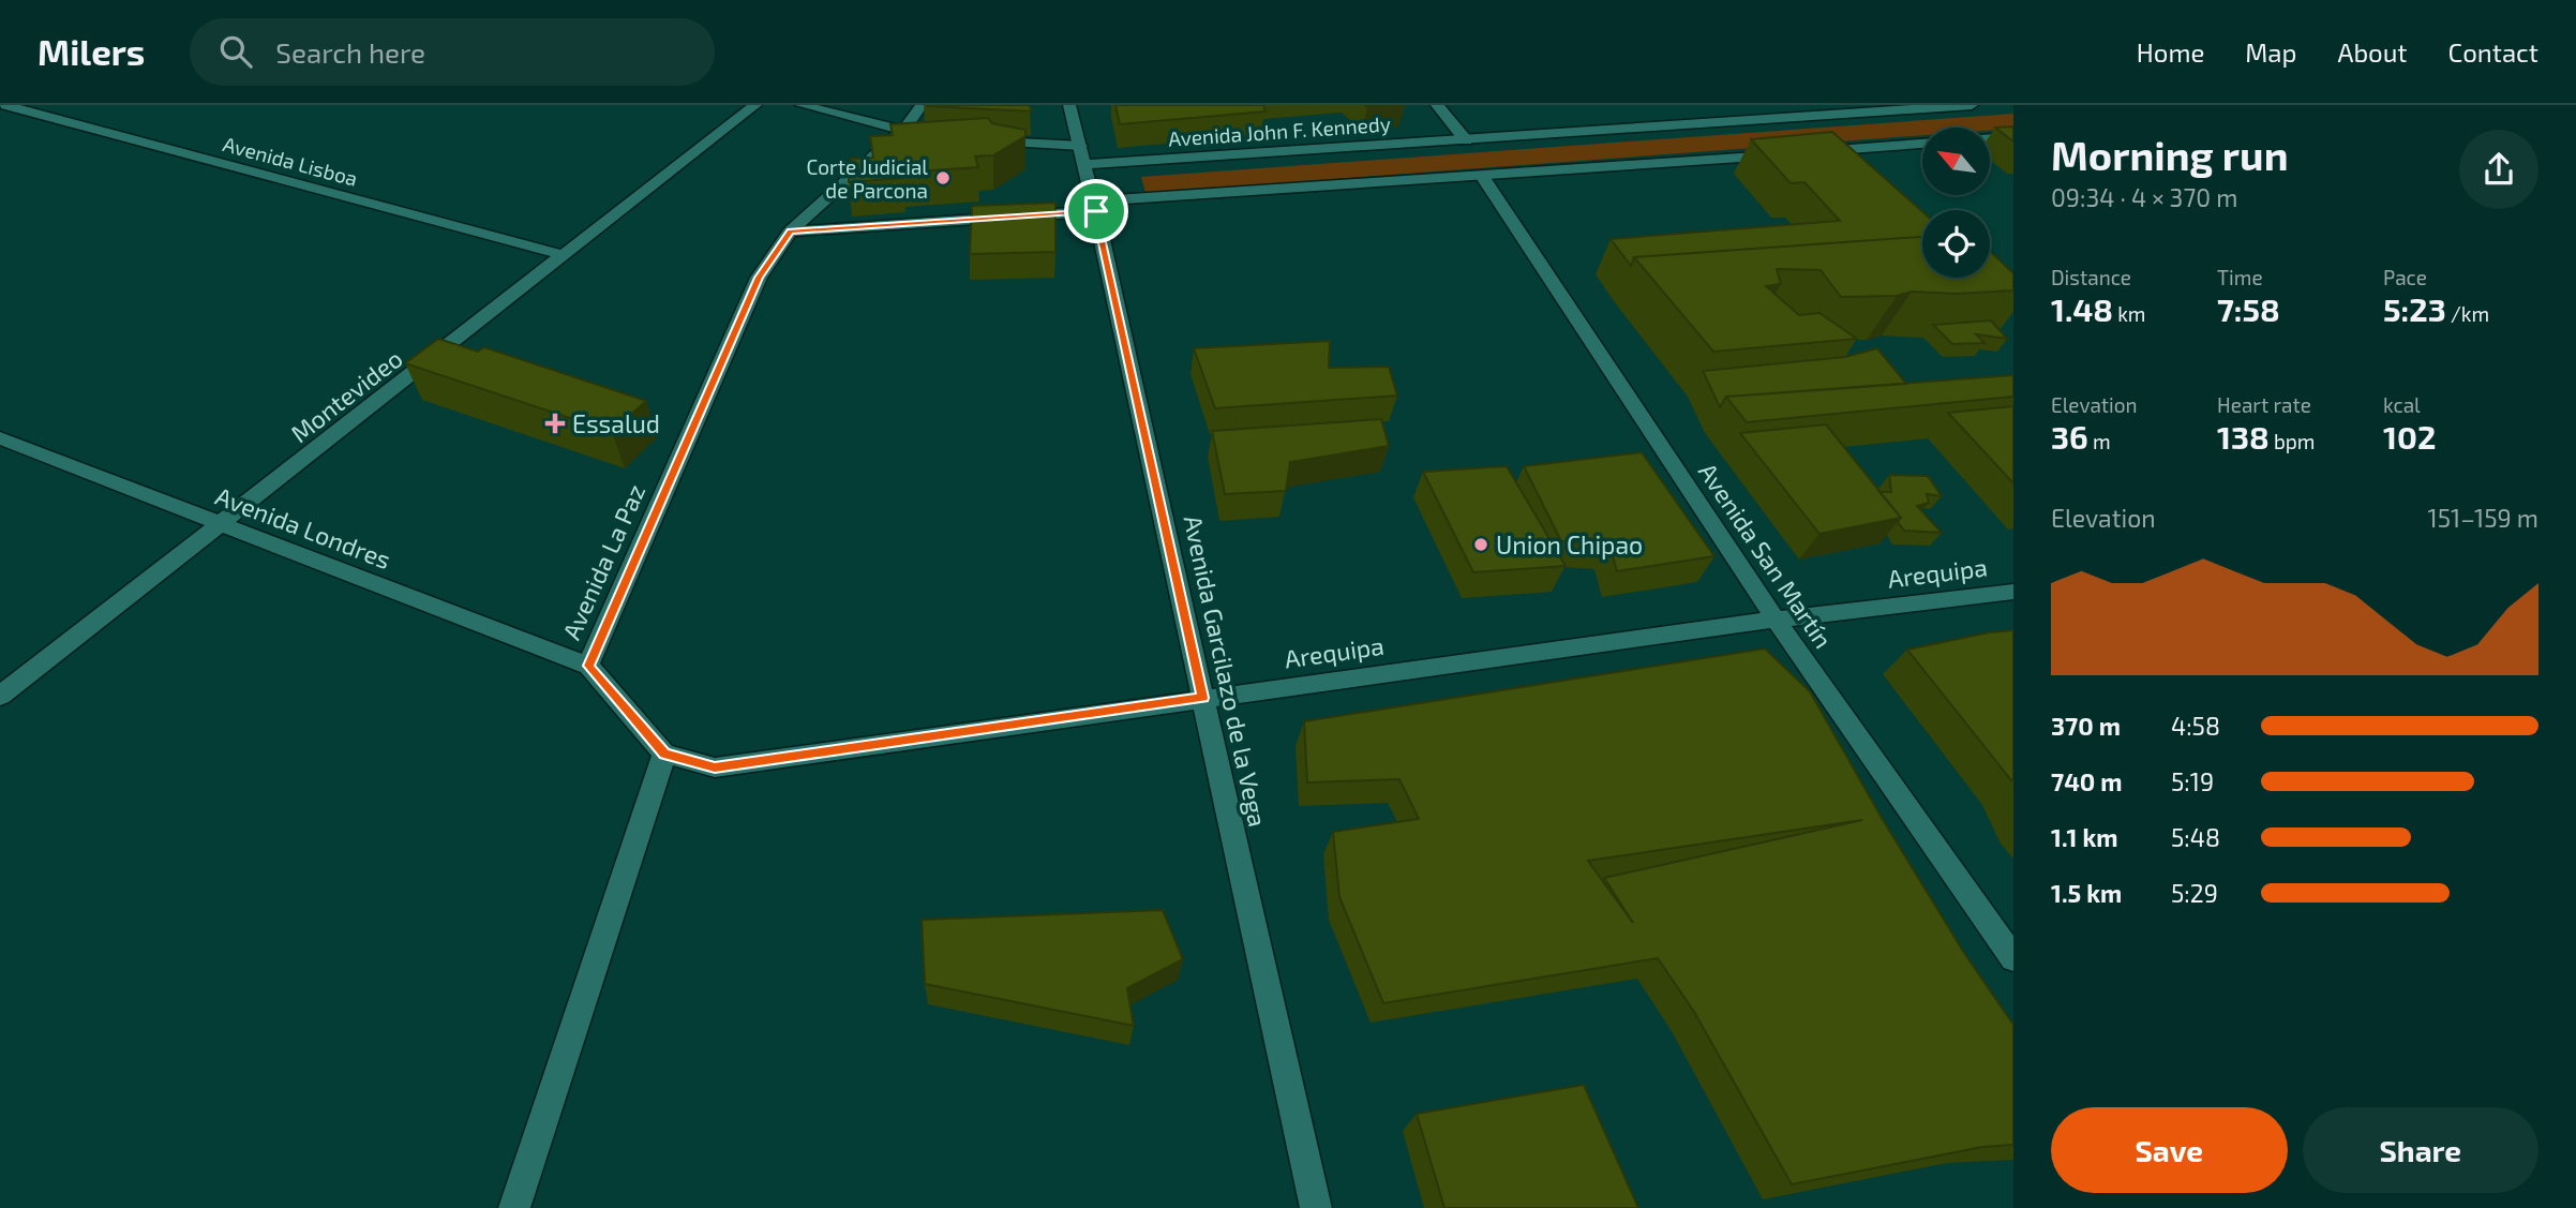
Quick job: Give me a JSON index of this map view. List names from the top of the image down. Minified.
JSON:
{"streets":{"street":["Avenida John F. Kennedy","Avenida Lisboa","Montevideo","Avenida Londres","Avenida San Martín","Avenida La Paz","Arequipa","Avenida Garcilazo de la Vega"]},"crossings":[["Avenida John F. Kennedy","Avenida Garcilazo de la Vega"],["Avenida Lisboa","Montevideo"],["Montevideo","Avenida Londres"],["Avenida Londres","Avenida La Paz"],["Avenida San Martín","Arequipa"],["Avenida La Paz","Arequipa"],["Arequipa","Avenida Garcilazo de la Vega"]],"places":{"other":["Corte Judicial de Parcona","Union Chipao"],"health":["Essalud"]},"north":"top left","page":{"header":"Milers","search":"Search here","nav":["Home","Map","About","Contact"],"heading":["Morning run","09:34 · 4 × 370 m"],"stats":[["Distance","1.48 km"],["Time","7:58"],["Pace","5:23 /km"],["Elevation","36 m"],["Heart rate","138 bpm"],["kcal","102"]],"chart":["Elevation","151–159 m"],"list":[{"name":"370 m","note":"4:58"},{"name":"740 m","note":"5:19"},{"name":"1.1 km","note":"5:48"},{"name":"1.5 km","note":"5:29"}],"buttons":["Save","Share"]}}
